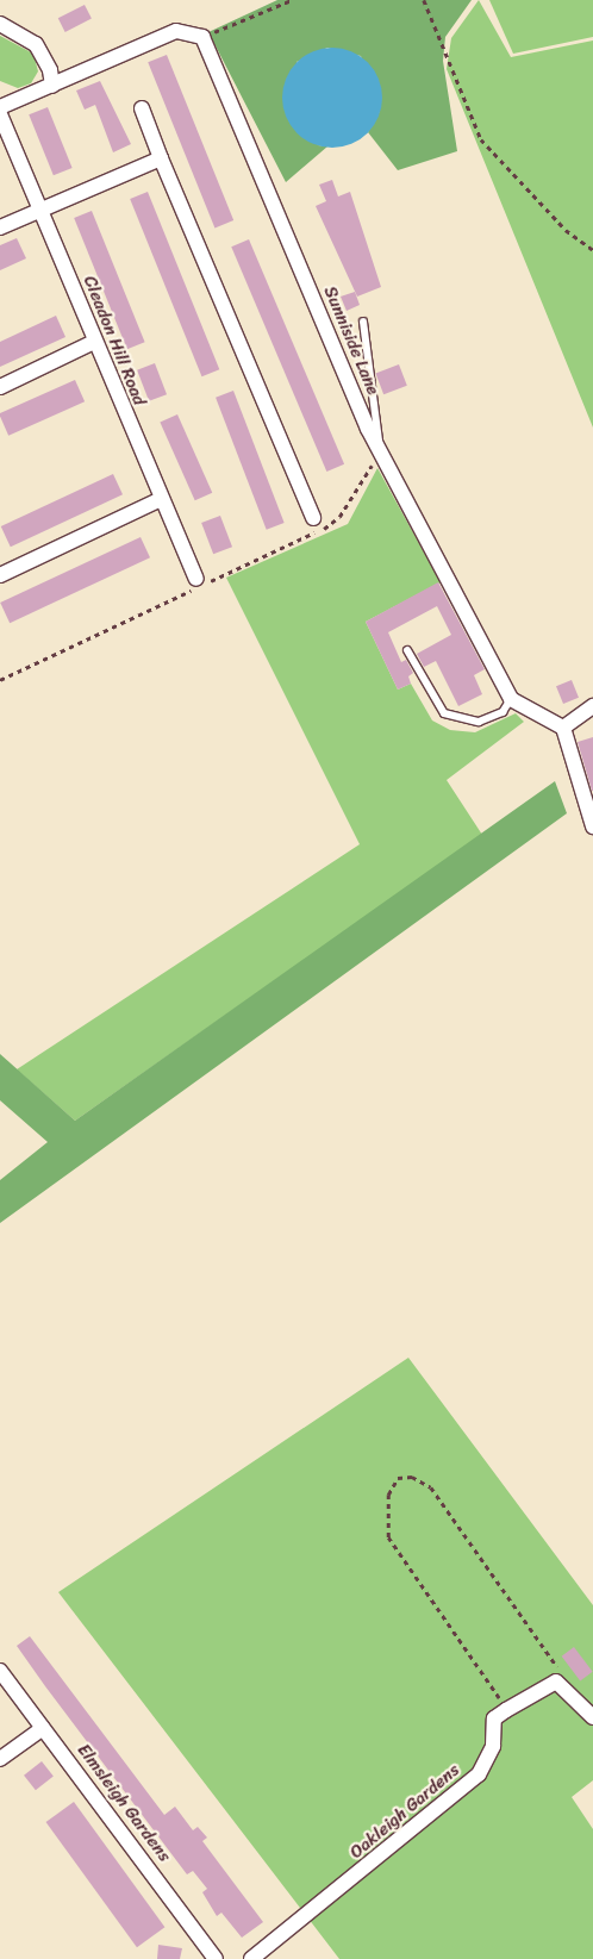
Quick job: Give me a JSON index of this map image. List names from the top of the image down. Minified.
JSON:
{"streets":{"street":["Cleadon Hill Road","Sunniside Lane","Elmsleigh Gardens","Oakleigh Gardens"]}}
